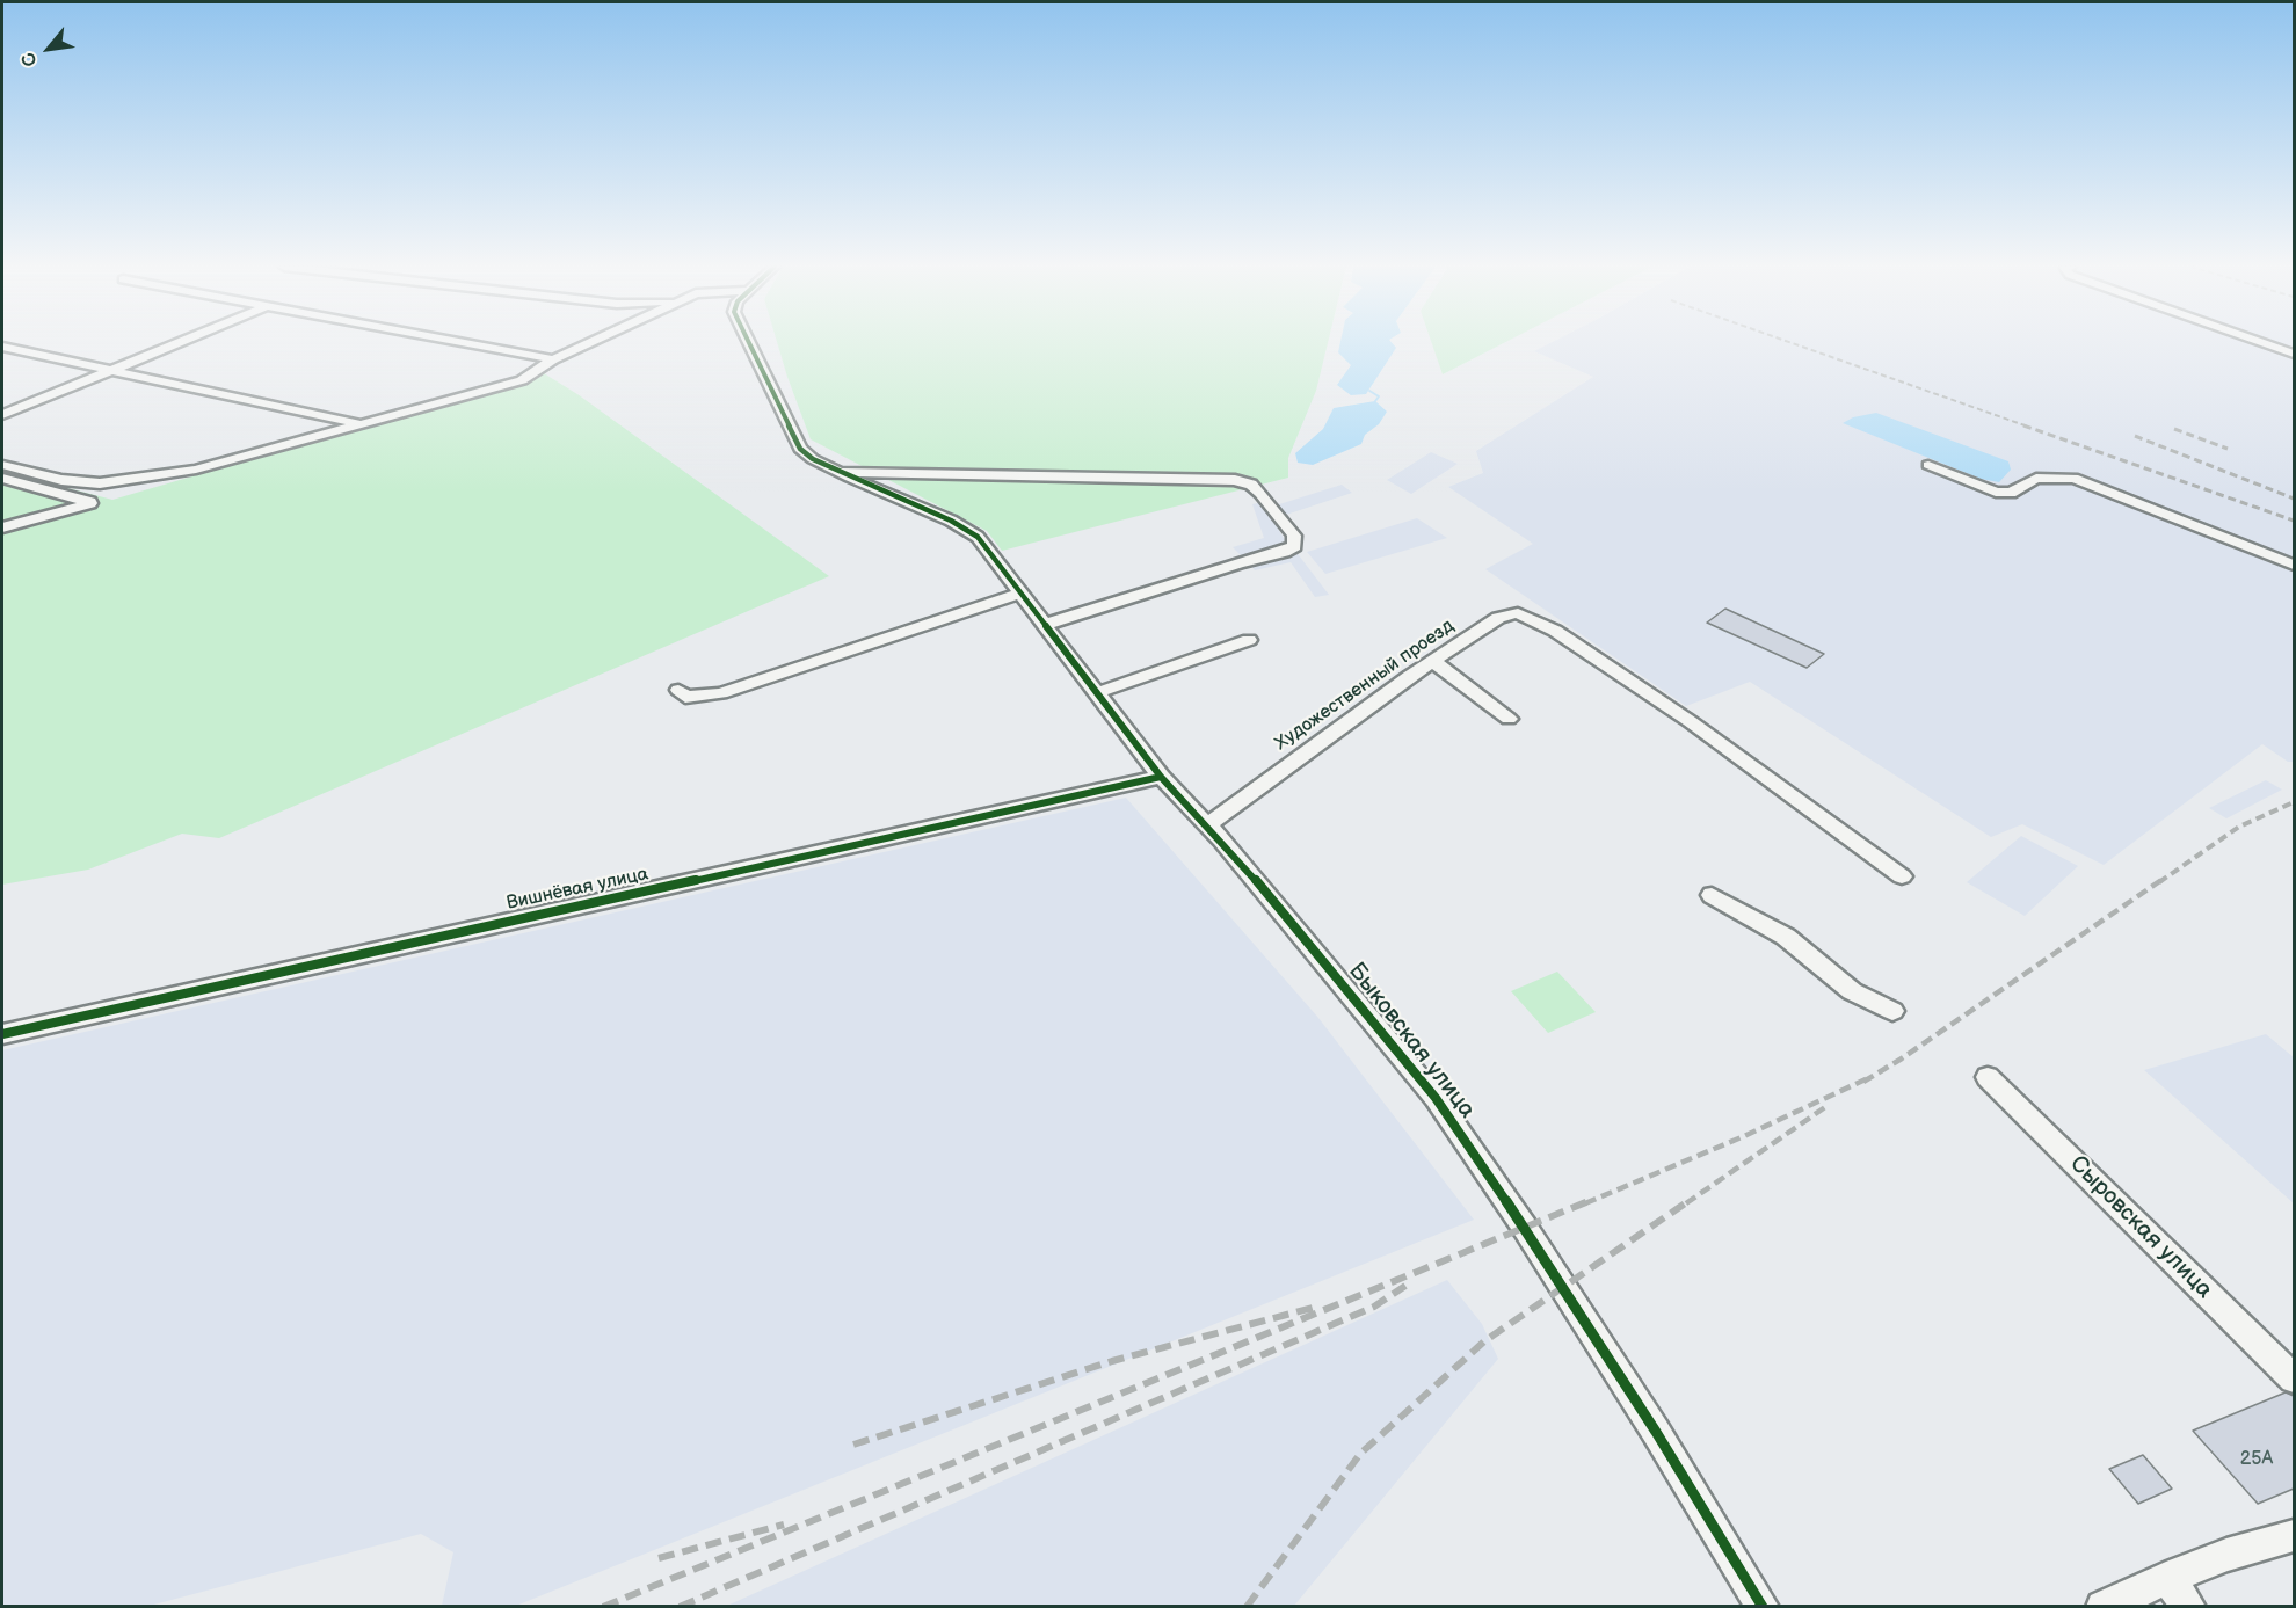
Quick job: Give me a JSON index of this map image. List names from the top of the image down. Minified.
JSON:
{"streets":{"street":["Художественный проезд","Вишнёвая улица","Быковская улица","Сыровская улица"]},"crossings":[["Художественный проезд","Быковская улица"],["Вишнёвая улица","Быковская улица"]],"house_numbers":["25А"],"north":"bottom left"}
